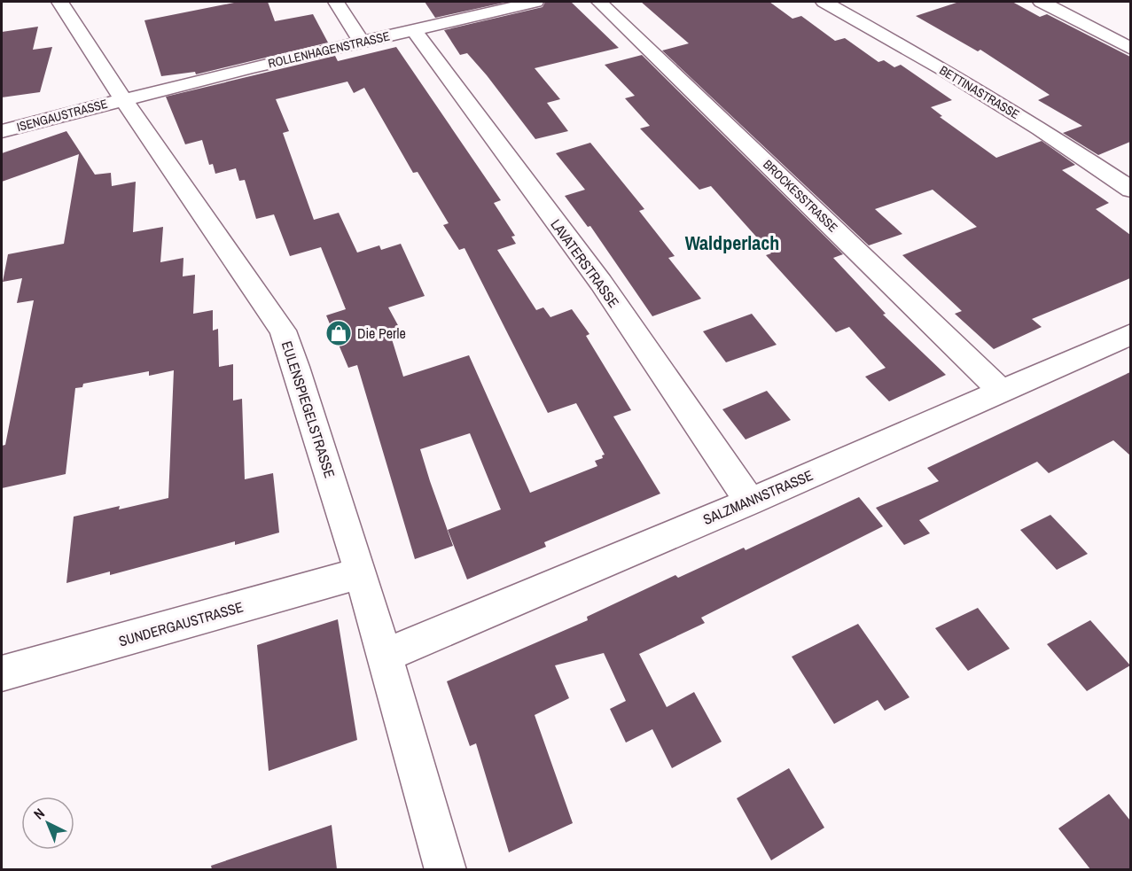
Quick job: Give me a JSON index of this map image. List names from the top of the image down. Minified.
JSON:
{"streets":{"street":["ROLLENHAGENSTRASSE","BETTINASTRASSE","ISENGAUSTRASSE","BROCKESSTRASSE","LAVATERSTRASSE","EULENSPIEGELSTRASSE","SALZMANNSTRASSE","SUNDERGAUSTRASSE"]},"crossings":[["ROLLENHAGENSTRASSE","ISENGAUSTRASSE"],["ROLLENHAGENSTRASSE","LAVATERSTRASSE"],["ROLLENHAGENSTRASSE","EULENSPIEGELSTRASSE"],["ISENGAUSTRASSE","EULENSPIEGELSTRASSE"],["BROCKESSTRASSE","SALZMANNSTRASSE"],["LAVATERSTRASSE","SALZMANNSTRASSE"],["EULENSPIEGELSTRASSE","SALZMANNSTRASSE"],["EULENSPIEGELSTRASSE","SUNDERGAUSTRASSE"]],"districts":["Waldperlach"],"places":{"shop":["Die Perle"]},"north":"top left"}
